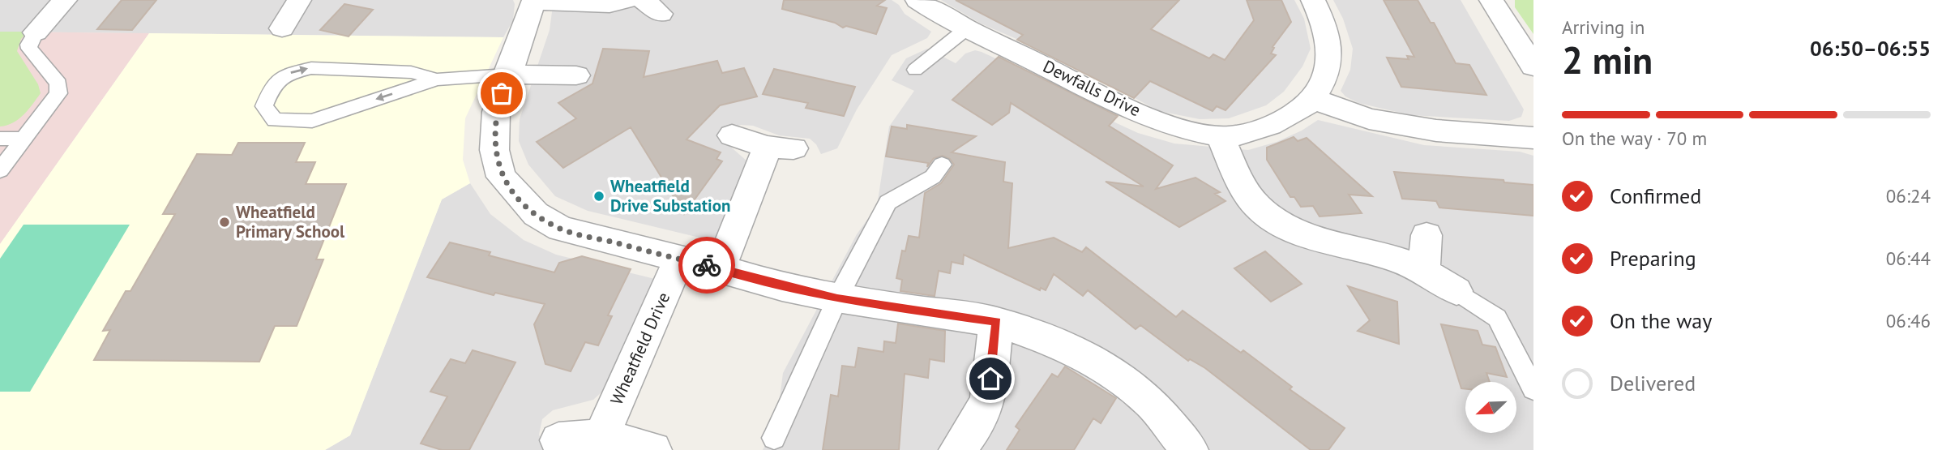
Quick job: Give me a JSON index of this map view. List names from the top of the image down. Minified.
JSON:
{"streets":{"street":["Dewfalls Drive","Wheatfield Drive"]},"places":["Wheatfield Drive Substation","Wheatfield Primary School"],"north":"bottom left","page":{"heading":["2 min","Arriving in","06:50–06:55"],"bar":"On the way · 70 m","list":[["Confirmed","06:24"],["Preparing","06:44"],["On the way","06:46"],"Delivered"]}}
